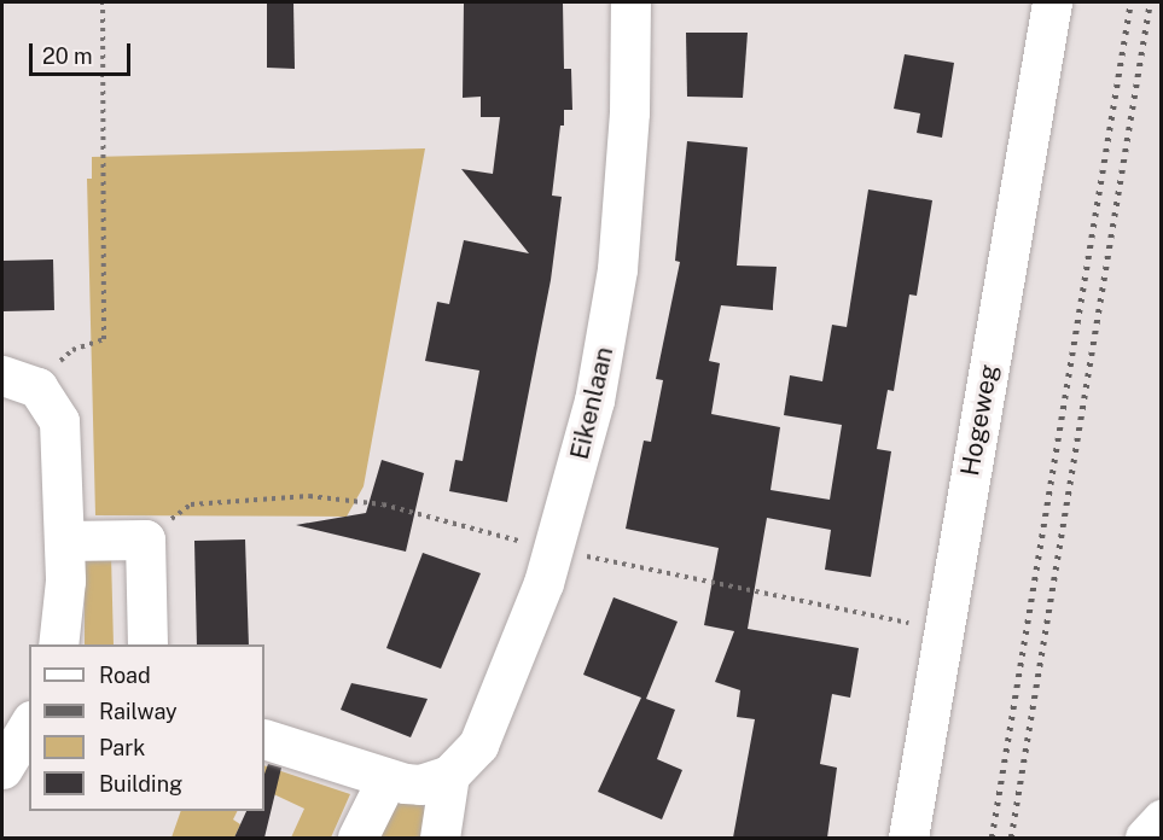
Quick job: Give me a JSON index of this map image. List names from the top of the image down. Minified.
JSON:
{"streets":{"street":["Eikenlaan","Hogeweg"]},"legend":["Road","Railway","Park","Building"],"scale_bar":"20 m"}
